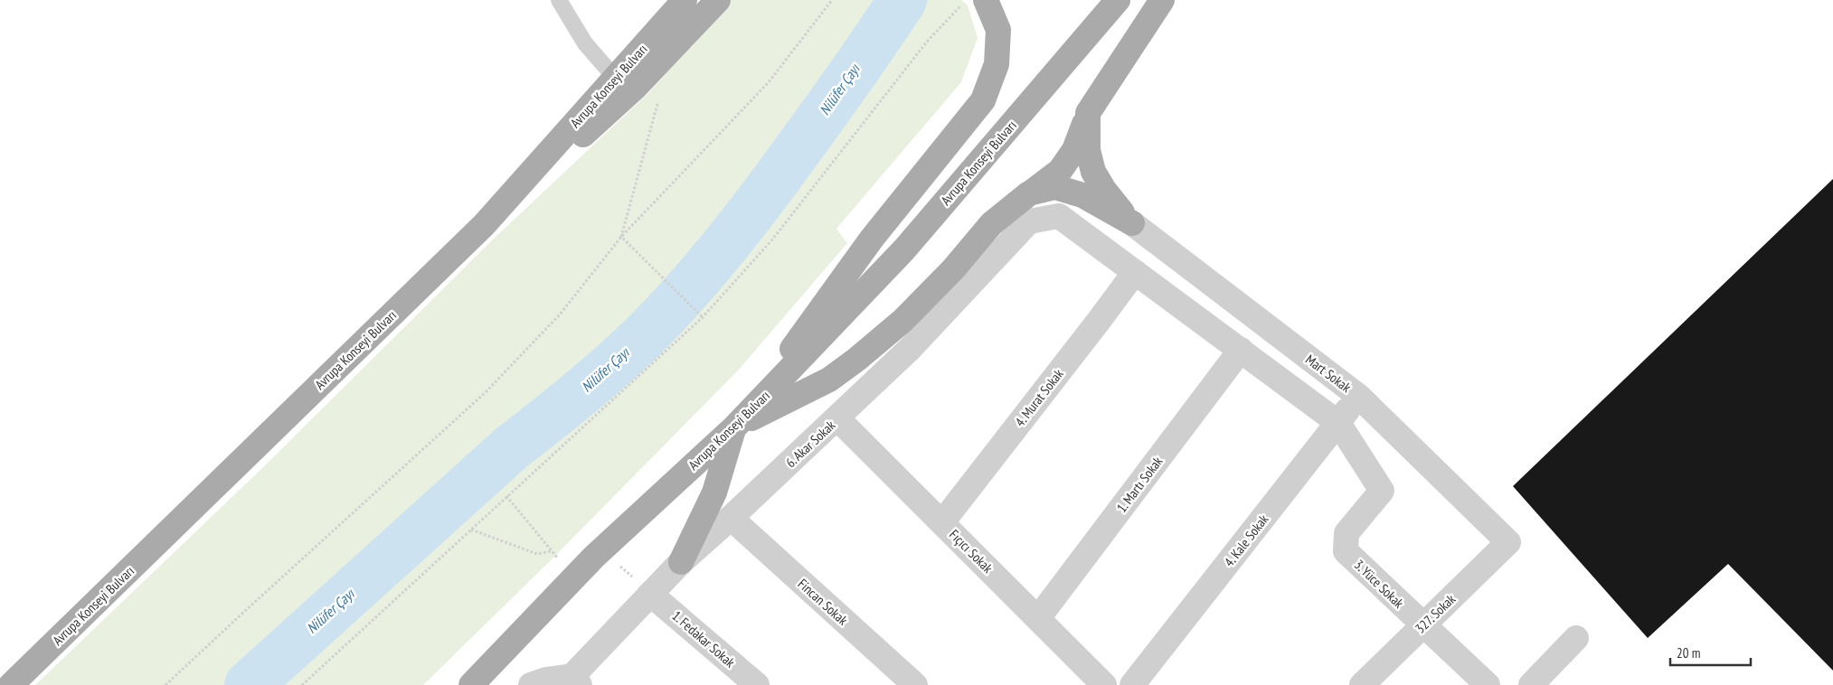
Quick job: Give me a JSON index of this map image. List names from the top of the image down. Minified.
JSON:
{"streets":{"main road":["Avrupa Konseyi Bulvarı"],"street":["Mart Sokak","4. Murat Sokak","6. Akar Sokak","1. Martı Sokak","4. Kale Sokak","Fıçıcı Sokak","3. Yüce Sokak","Fincan Sokak","327. Sokak","1. Fedakar Sokak"]},"crossings":[["Mart Sokak","4. Kale Sokak"],["Mart Sokak","327. Sokak"],["4. Murat Sokak","6. Akar Sokak"],["4. Murat Sokak","Fıçıcı Sokak"],["6. Akar Sokak","Fıçıcı Sokak"],["6. Akar Sokak","Fincan Sokak"],["6. Akar Sokak","1. Fedakar Sokak"],["1. Martı Sokak","Fıçıcı Sokak"],["4. Kale Sokak","3. Yüce Sokak"],["3. Yüce Sokak","327. Sokak"]],"water":["Nilüfer Çayı"],"scale_bar":"20 m"}
